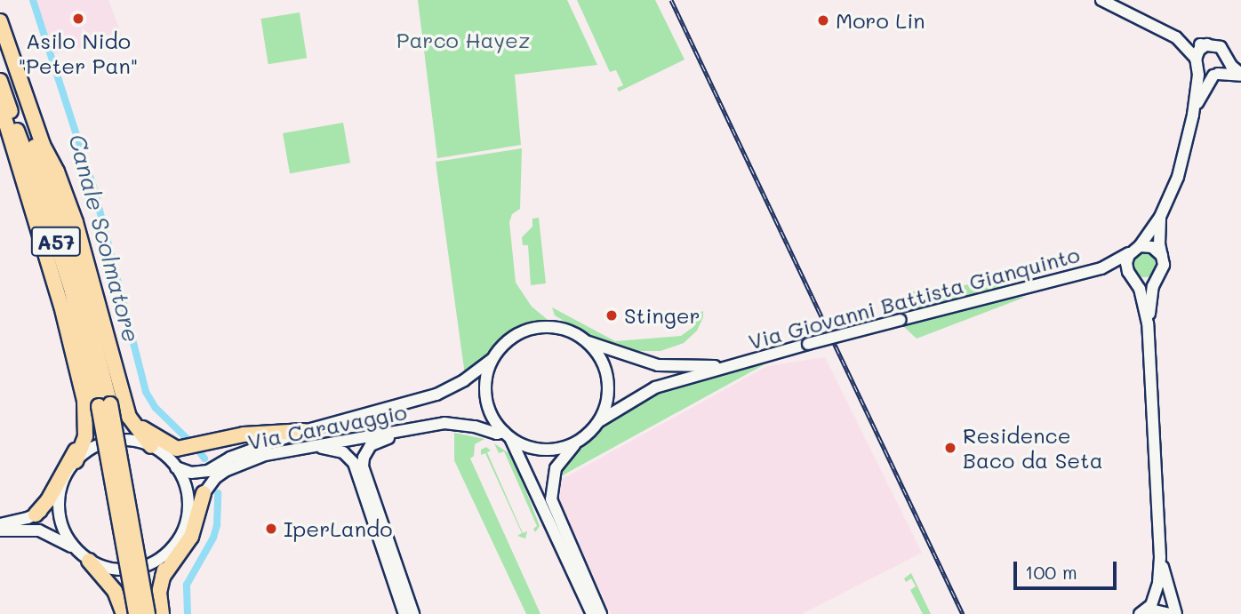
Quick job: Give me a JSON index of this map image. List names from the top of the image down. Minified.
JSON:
{"streets":{"highway":["A57"],"main road":["Via Giovanni Battista Gianquinto","Via Caravaggio"]},"crossings":[["A57","Via Caravaggio"],["Via Giovanni Battista Gianquinto","Via Caravaggio"]],"water":["Canale Scolmatore"],"parks":["Parco Hayez"],"places":["Asilo Nido \"Peter Pan\"","Moro Lin","Stinger","Residence Baco da Seta","IperLando"],"scale_bar":"100 m"}
